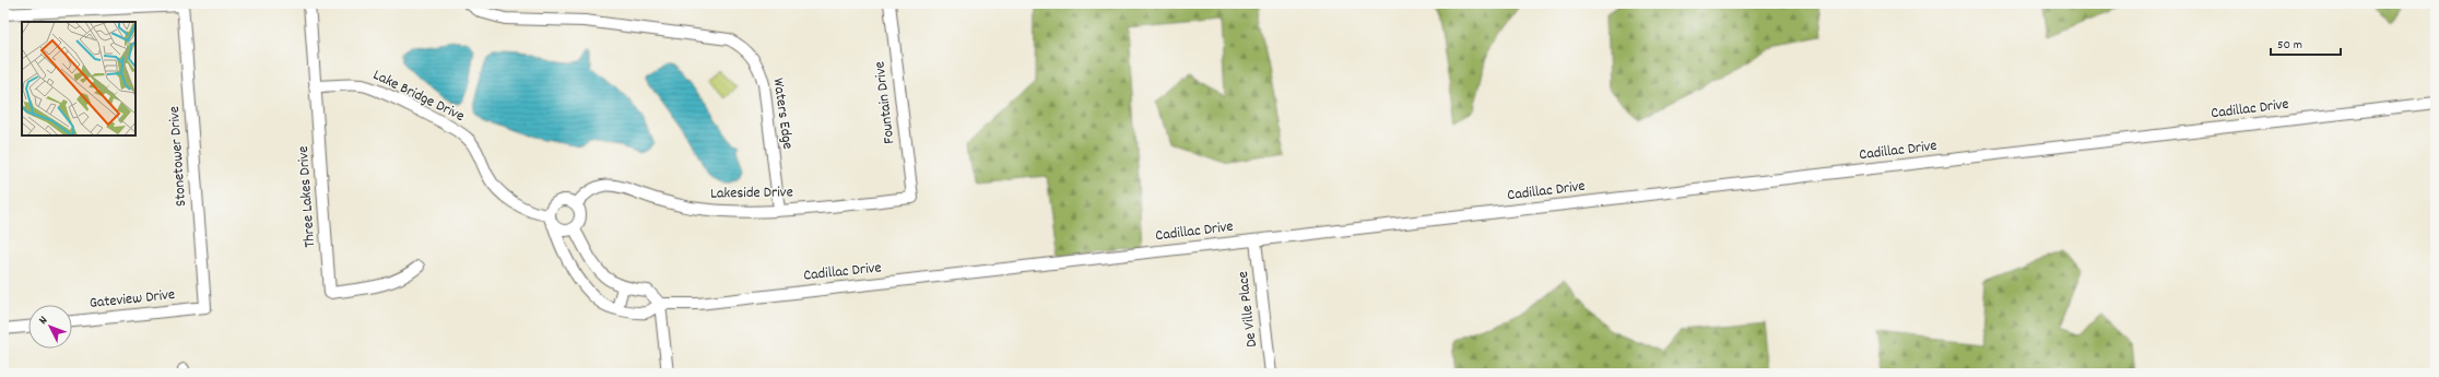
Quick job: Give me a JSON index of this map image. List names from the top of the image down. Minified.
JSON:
{"streets":{"street":["Lake Bridge Drive","Fountain Drive","Cadillac Drive","Waters Edge","Stonetower Drive","Lakeside Drive","Three Lakes Drive","Gateview Drive","De Ville Place"]},"crossings":[["Lake Bridge Drive","Lakeside Drive"],["Lake Bridge Drive","Three Lakes Drive"],["Fountain Drive","Lakeside Drive"],["Cadillac Drive","De Ville Place"],["Waters Edge","Lakeside Drive"],["Stonetower Drive","Gateview Drive"]],"scale_bar":"50 m","north":"top left"}
